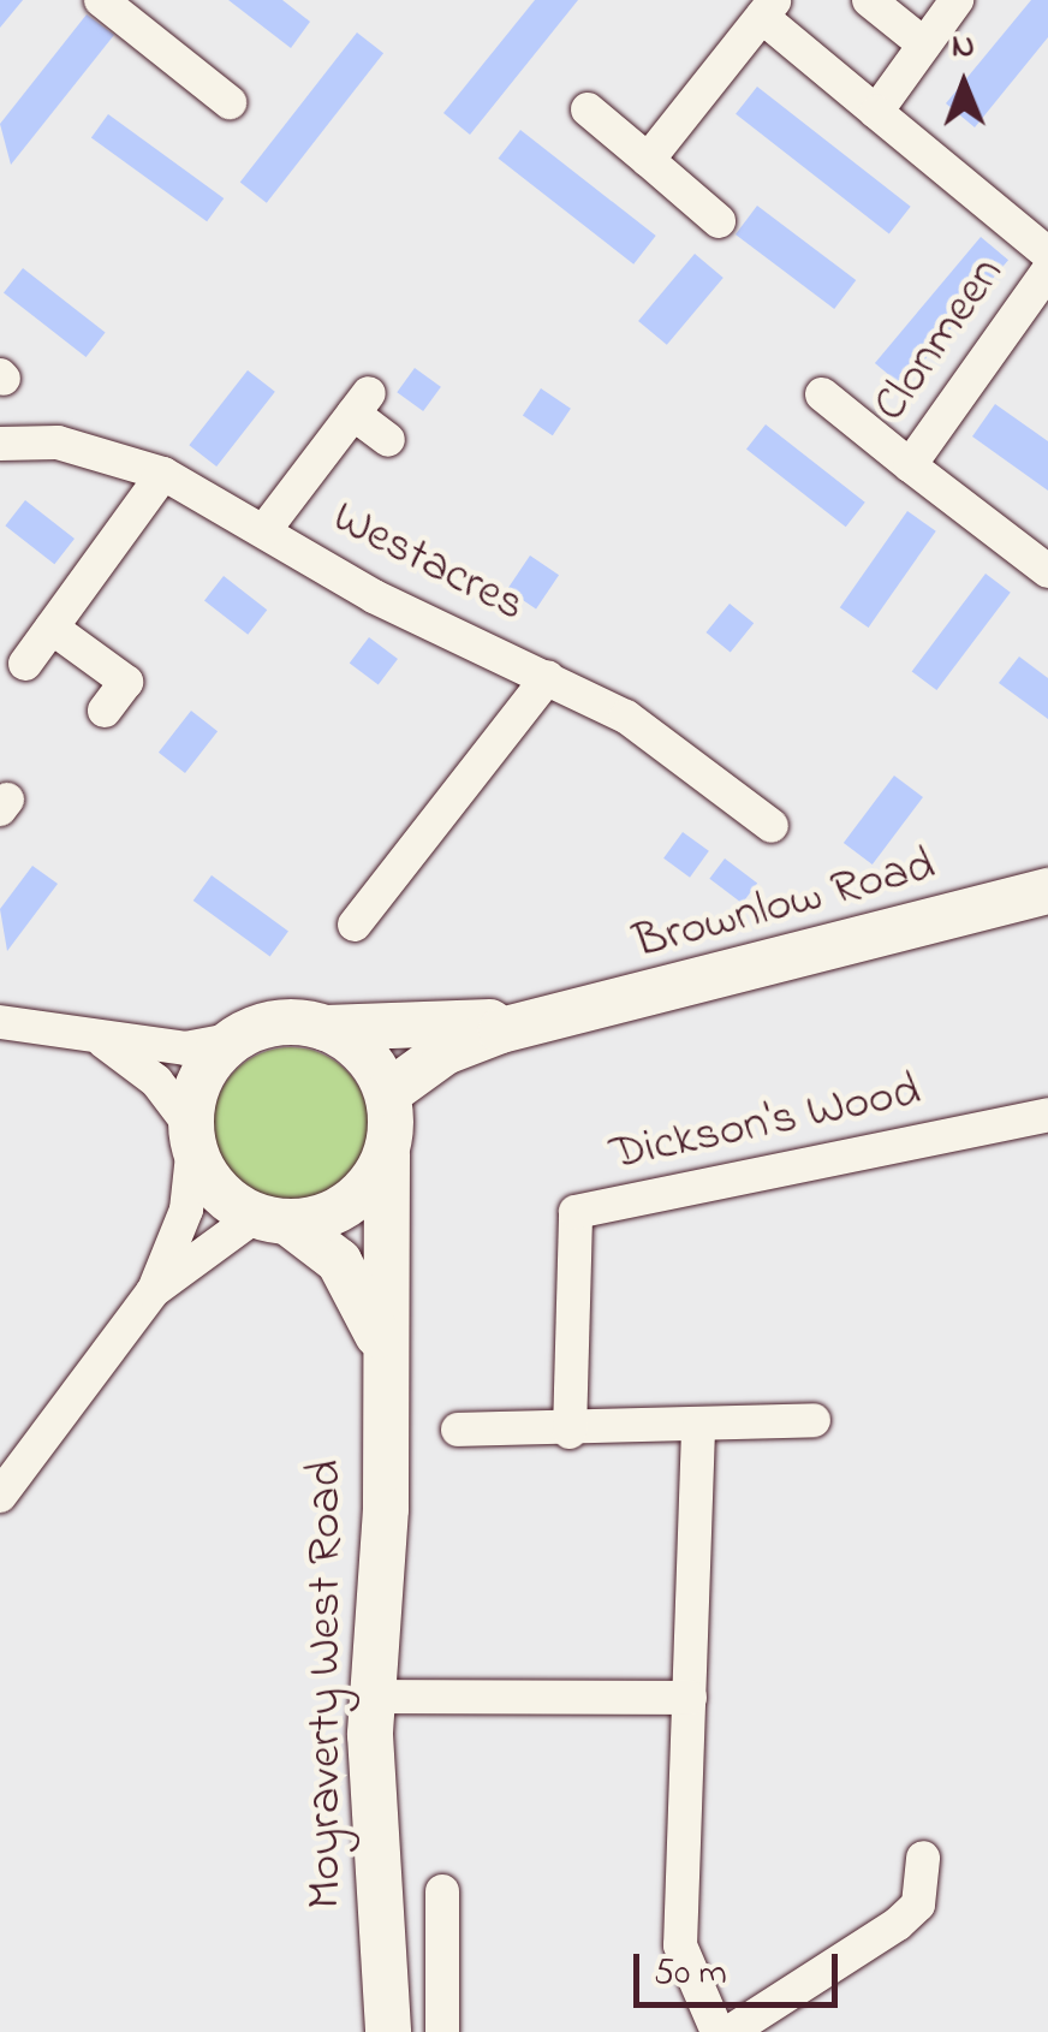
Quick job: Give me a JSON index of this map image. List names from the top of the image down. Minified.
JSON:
{"streets":{"main road":["Brownlow Road","Moyraverty West Road"],"street":["Clonmeen","Westacres","Dickson's Wood"]},"crossings":[["Brownlow Road","Moyraverty West Road"]],"scale_bar":"50 m","north":"top"}
